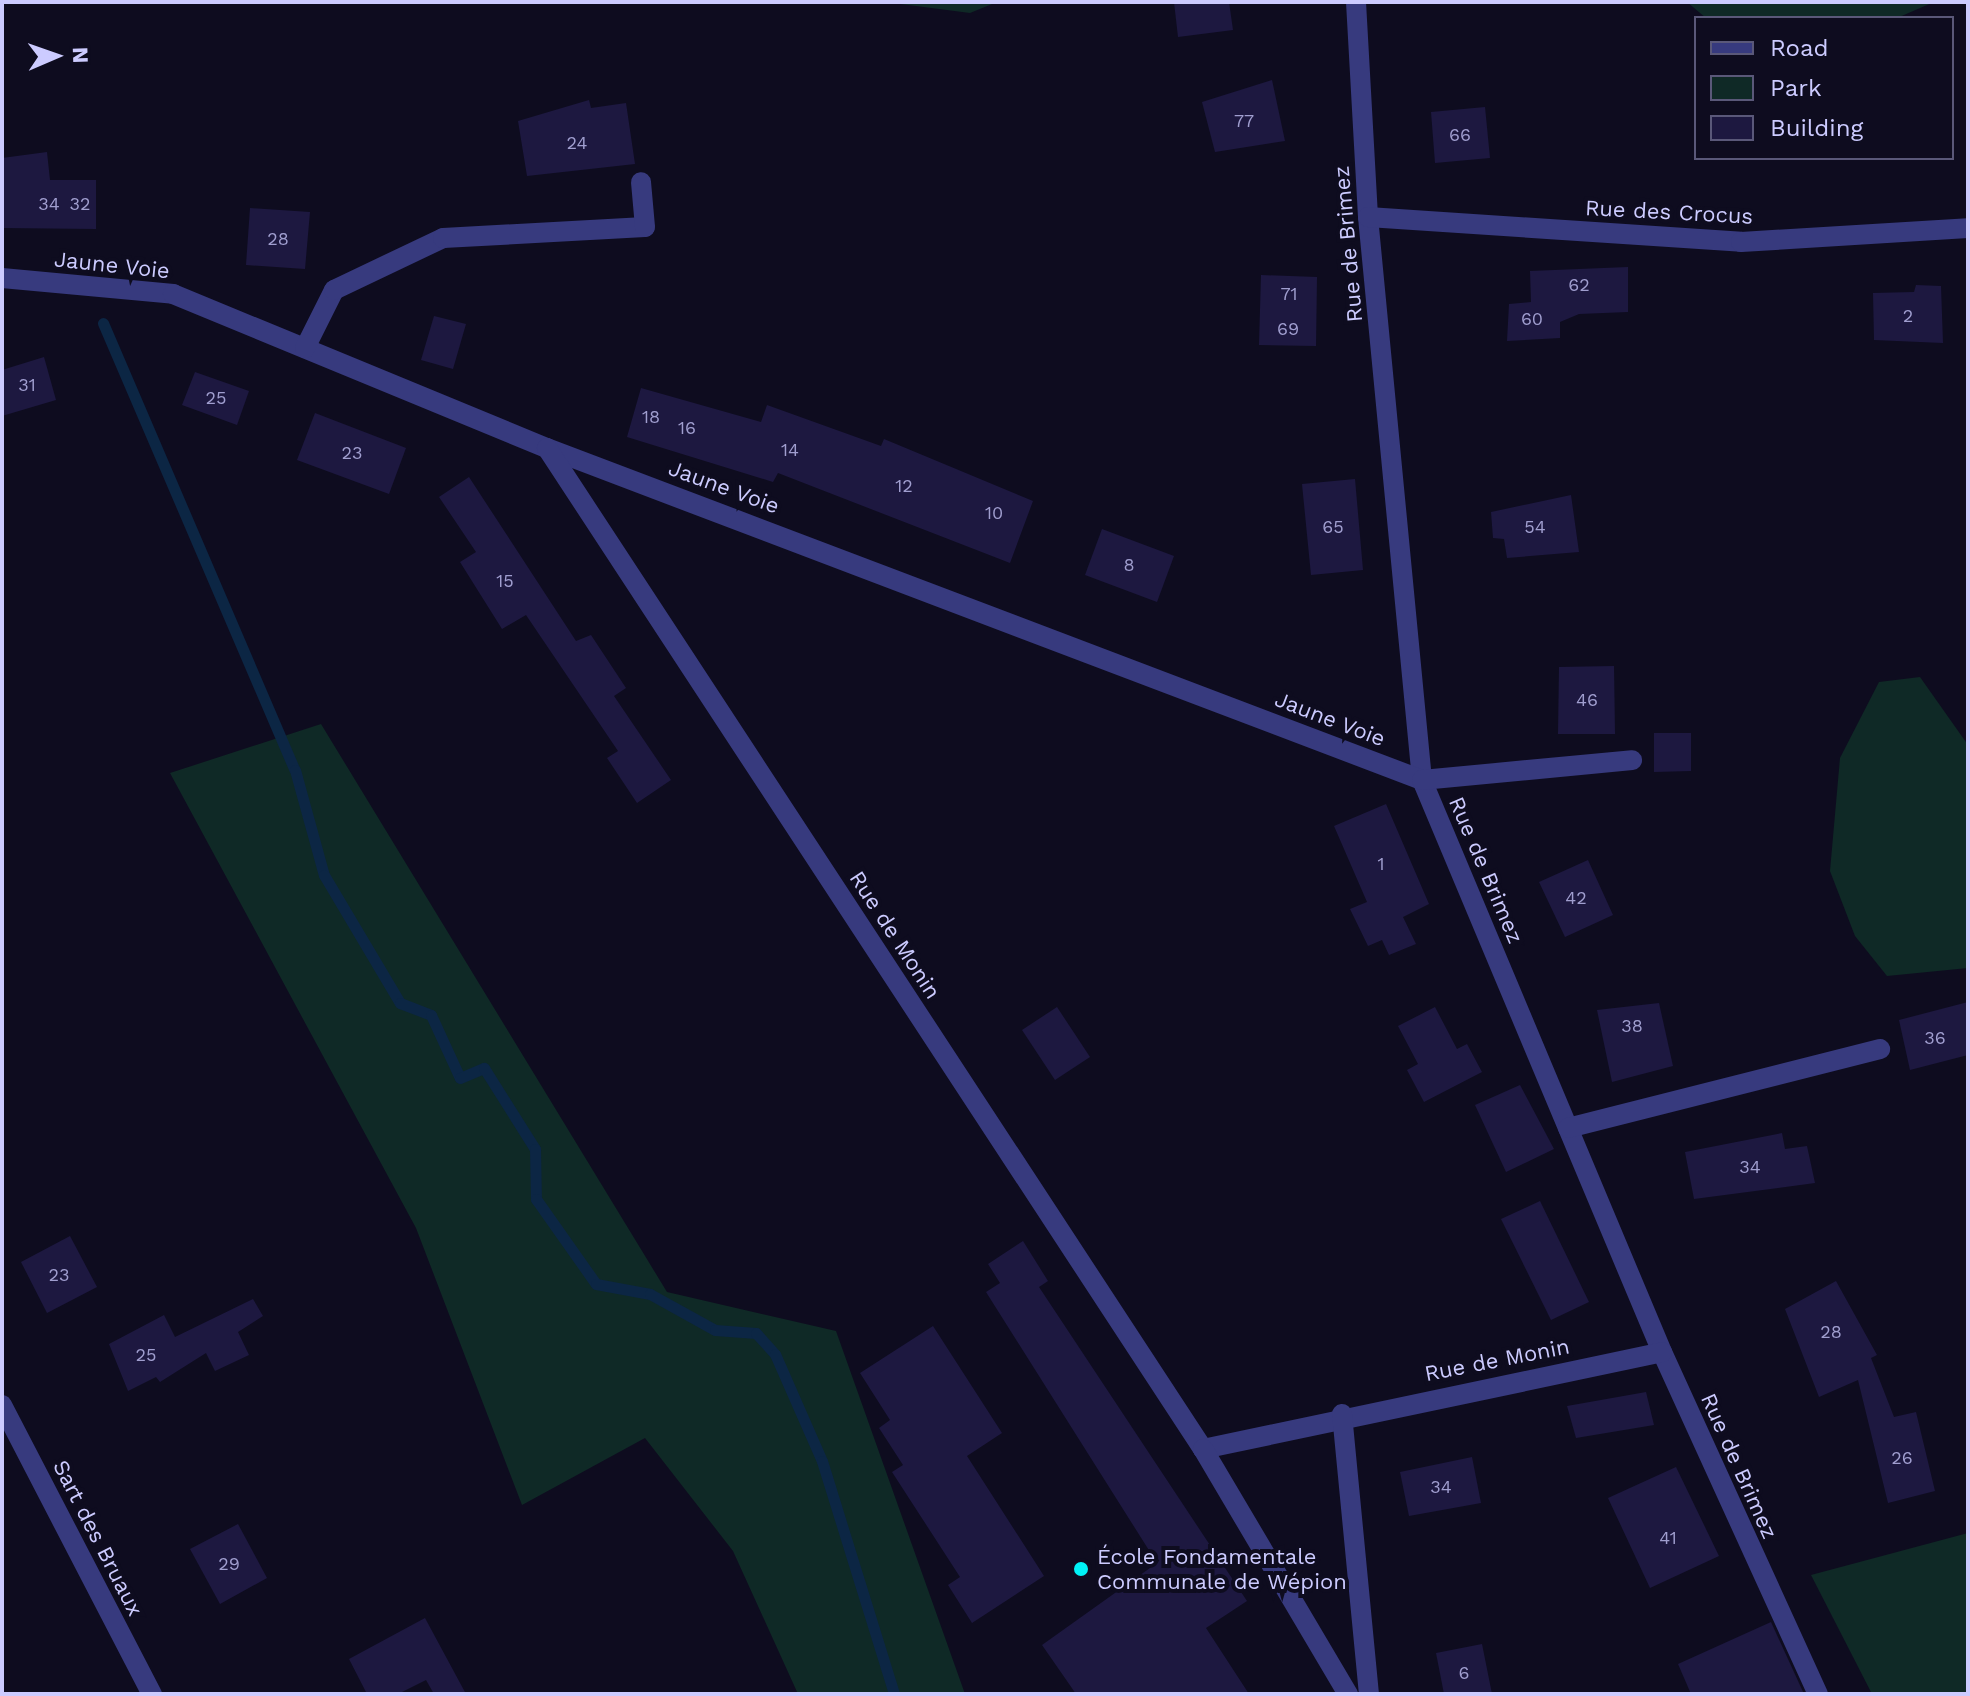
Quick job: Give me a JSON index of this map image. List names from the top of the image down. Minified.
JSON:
{"streets":{"street":["Rue des Crocus","Rue de Brimez","Jaune Voie","Rue de Monin","Sart des Bruaux"]},"crossings":[["Rue des Crocus","Rue de Brimez"],["Rue de Brimez","Jaune Voie"],["Rue de Brimez","Rue de Monin"],["Jaune Voie","Rue de Monin"]],"places":["École Fondamentale Communale de Wépion"],"house_numbers":["77","66","24","34","32","28","62","71","2","60","69","31","25","18","16","14","23","12","10","65","54","8","15","46","1","42","38","36","34","23","28","25","26","34","41","29","6"],"legend":["Road","Park","Building"],"north":"right"}
